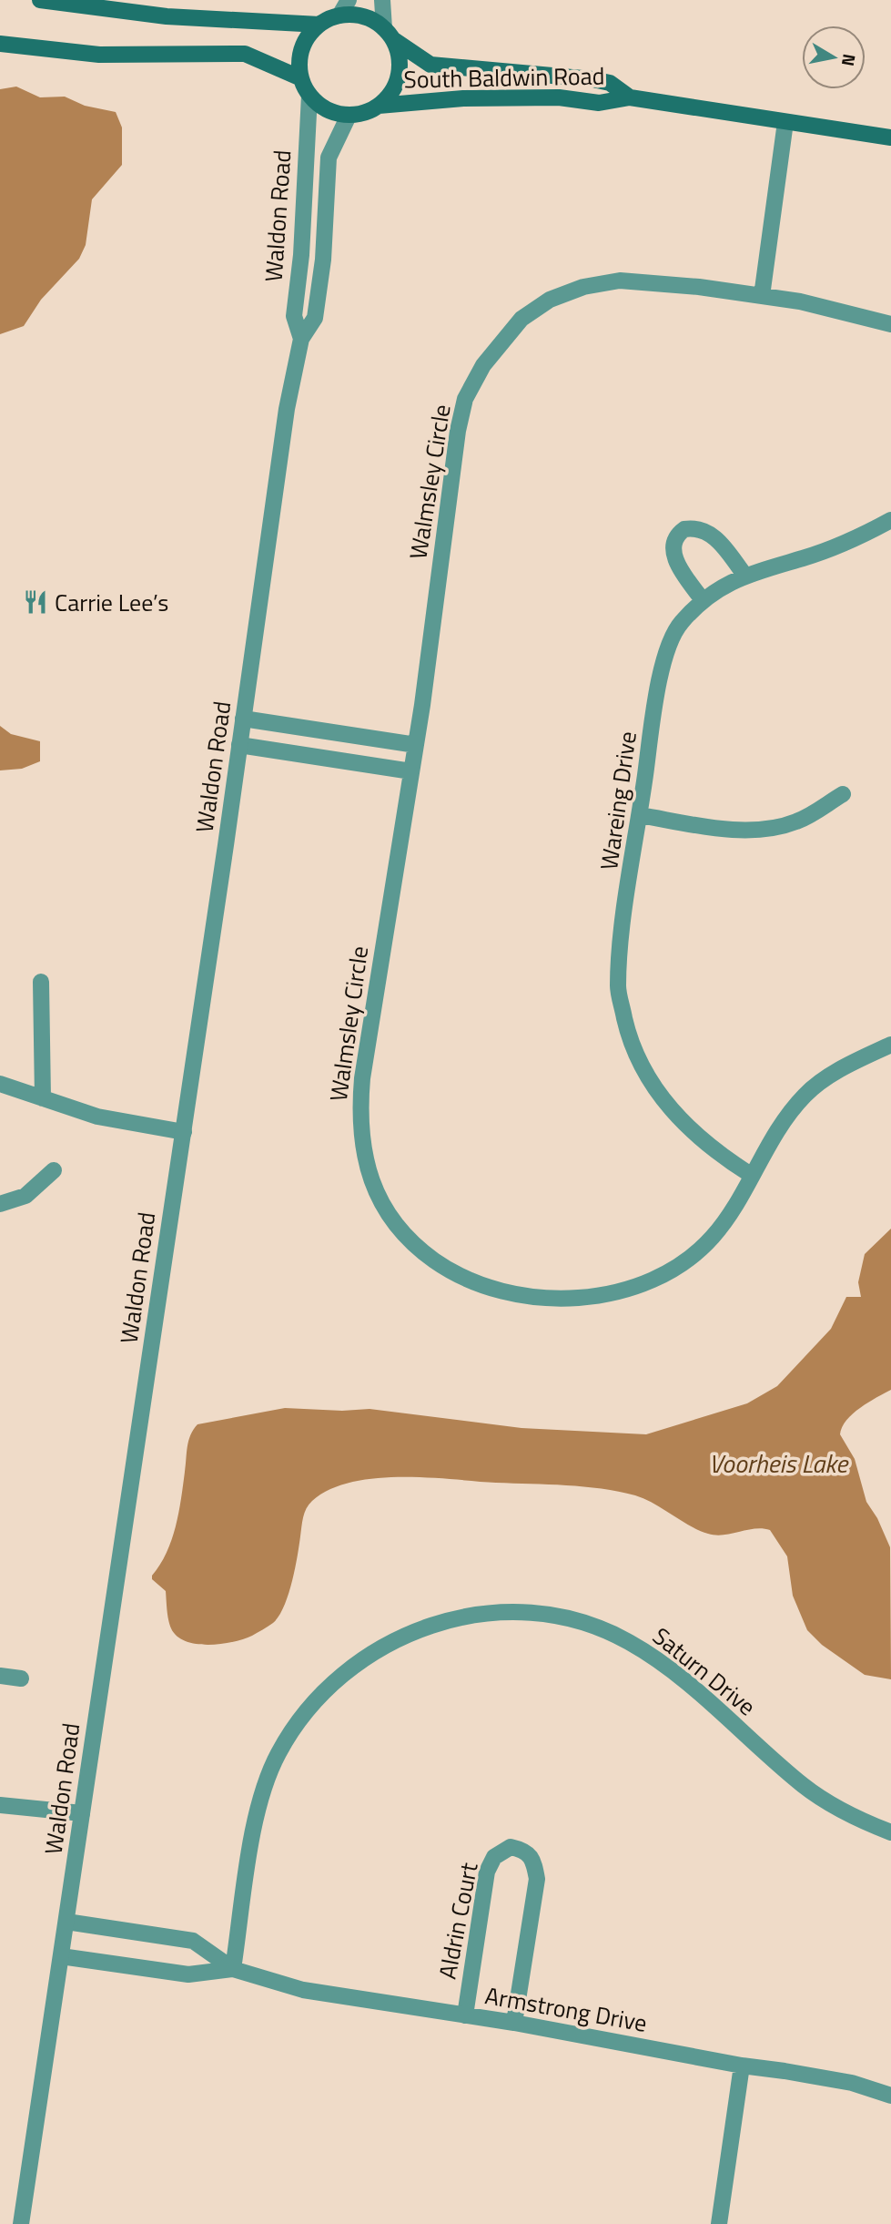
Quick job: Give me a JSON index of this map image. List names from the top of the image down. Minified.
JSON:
{"streets":{"main road":["South Baldwin Road"],"street":["Waldon Road","Walmsley Circle","Wareing Drive","Saturn Drive","Aldrin Court","Armstrong Drive"]},"crossings":[["South Baldwin Road","Waldon Road"],["Waldon Road","Armstrong Drive"],["Walmsley Circle","Wareing Drive"],["Saturn Drive","Armstrong Drive"],["Aldrin Court","Armstrong Drive"]],"water":["Voorheis Lake"],"places":{"restaurant":["Carrie Lee’s"]},"north":"right"}
